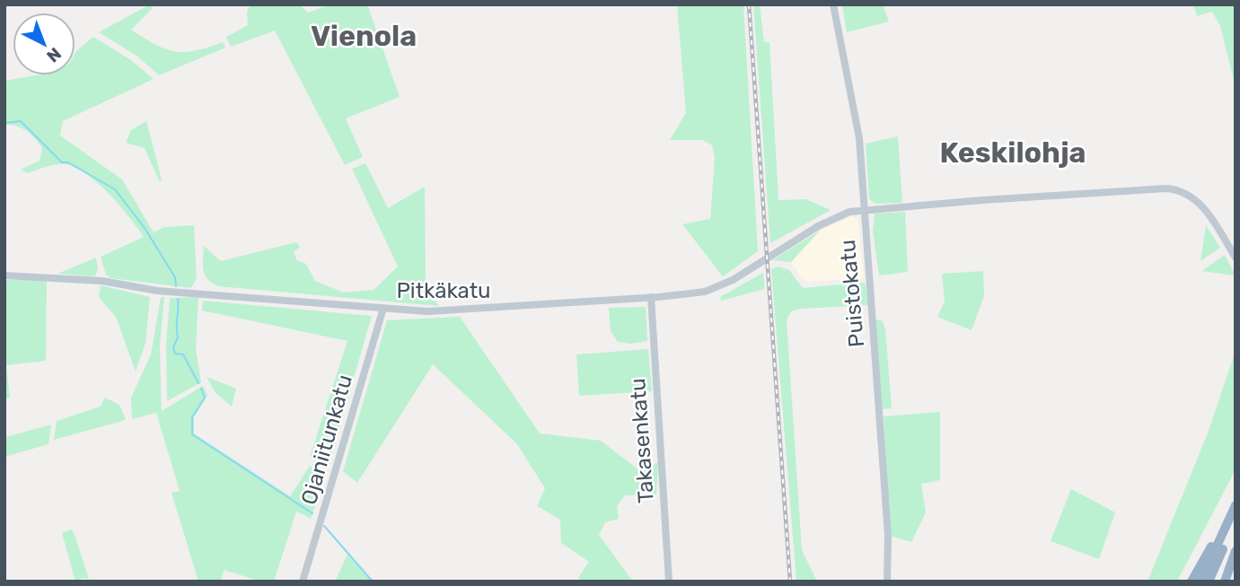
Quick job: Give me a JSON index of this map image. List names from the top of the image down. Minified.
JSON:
{"streets":{"street":["Pitkäkatu","Puistokatu","Ojaniitunkatu","Takasenkatu"]},"crossings":[["Pitkäkatu","Puistokatu"],["Pitkäkatu","Ojaniitunkatu"],["Pitkäkatu","Takasenkatu"]],"districts":["Vienola","Keskilohja"],"north":"bottom right"}
